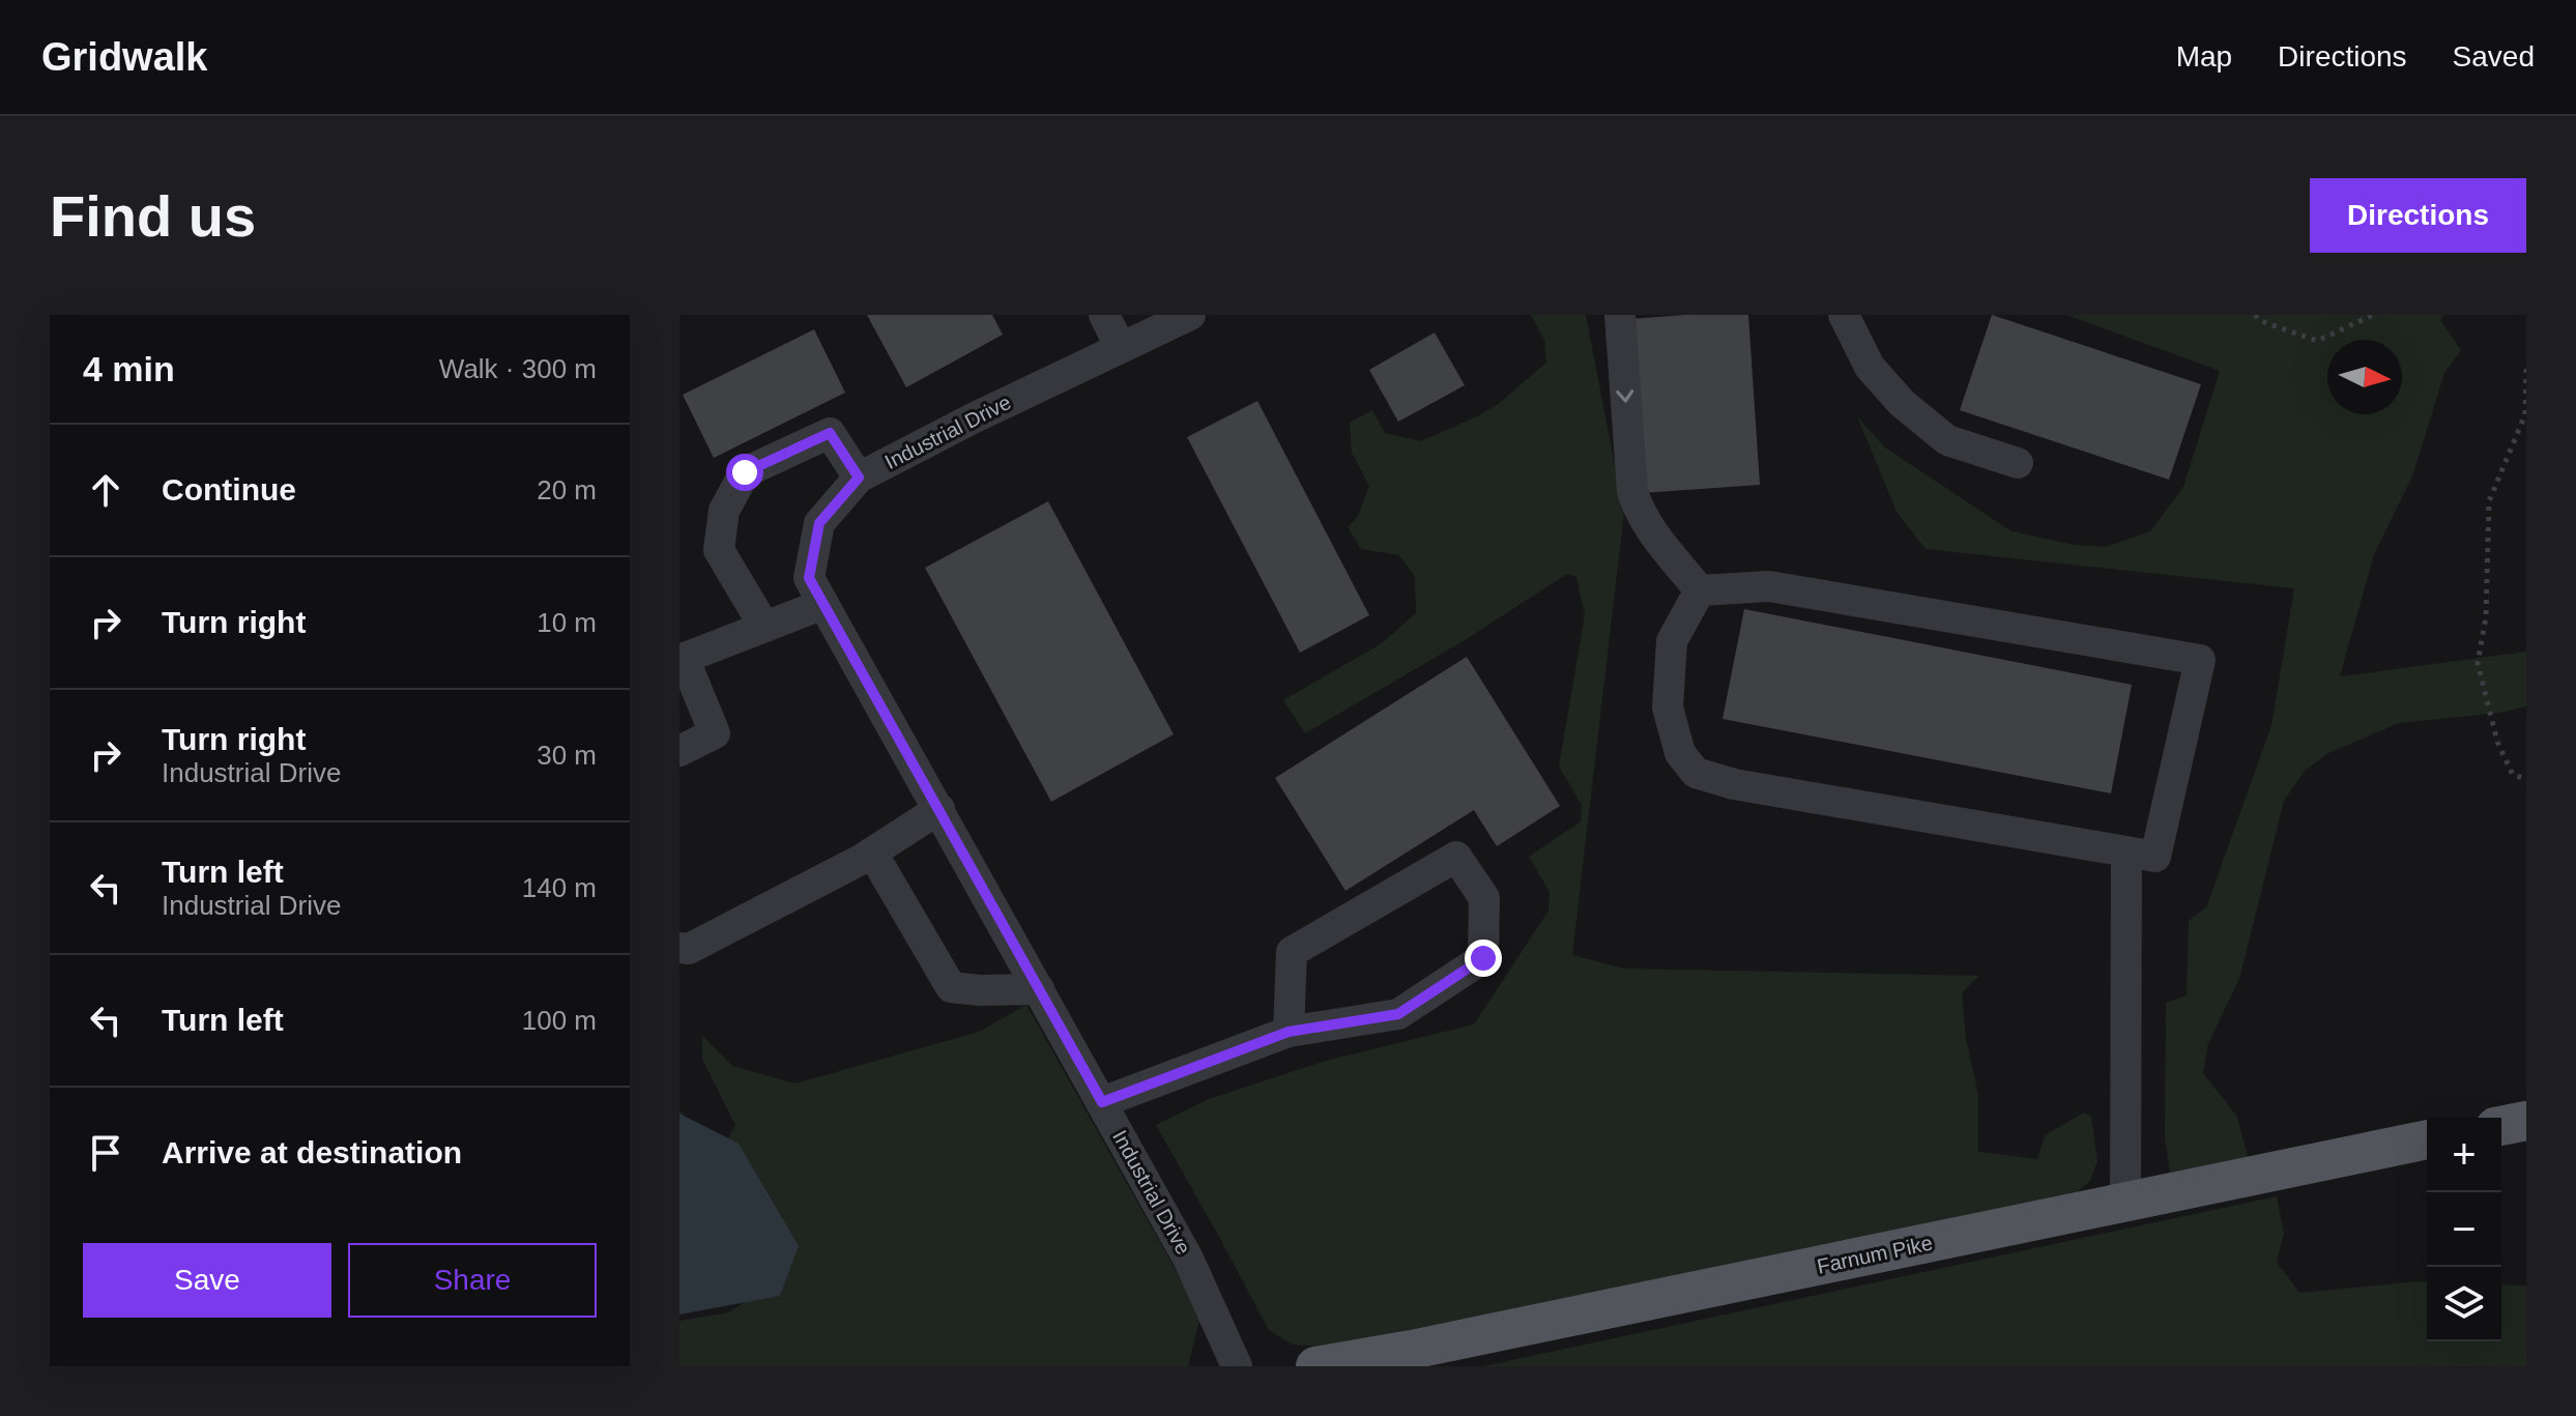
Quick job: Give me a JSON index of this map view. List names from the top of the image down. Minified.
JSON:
{"streets":{"main road":["Farnum Pike"],"street":["Industrial Drive"]},"north":"right","page":{"header":"Gridwalk","nav":["Map","Directions","Saved"],"buttons":["Directions",["Save","Share"]],"title":"Find us","heading":["4 min","Walk · 300 m"],"list":[["Continue","20 m"],["Turn right","10 m"],["Turn right","Industrial Drive","30 m"],["Turn left","Industrial Drive","140 m"],["Turn left","100 m"],"Arrive at destination"],"map_buttons":["+","−"]}}
